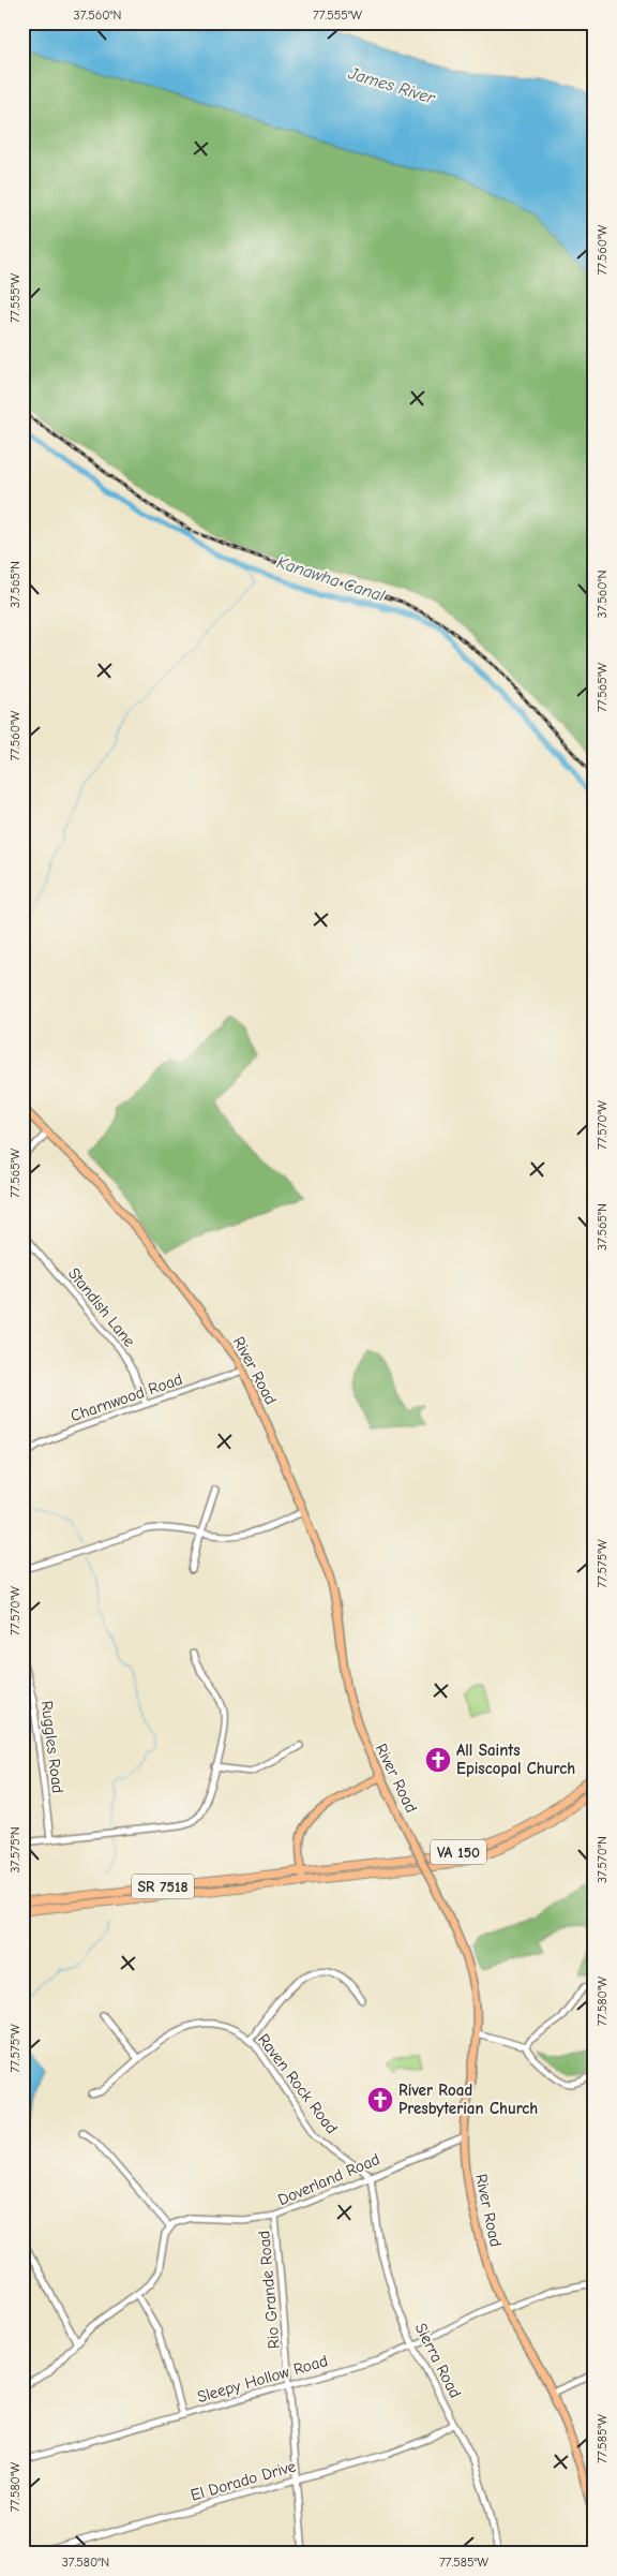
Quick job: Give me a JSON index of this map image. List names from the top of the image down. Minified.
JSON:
{"streets":{"highway":["VA 150","SR 7518"],"main road":["River Road"],"street":["Standish Lane","Charnwood Road","Ruggles Road","Raven Rock Road","Doverland Road","Rio Grande Road","Sierra Road","Sleepy Hollow Road","El Dorado Drive"]},"crossings":[["Standish Lane","Charnwood Road"],["River Road","Charnwood Road"],["River Road","Doverland Road"],["River Road","Sleepy Hollow Road"],["VA 150","SR 7518"],["Raven Rock Road","Doverland Road"],["Raven Rock Road","Sierra Road"],["Doverland Road","Rio Grande Road"],["Doverland Road","Sierra Road"],["Rio Grande Road","Sleepy Hollow Road"],["Rio Grande Road","El Dorado Drive"],["Sierra Road","Sleepy Hollow Road"],["Sierra Road","El Dorado Drive"]],"water":["James River","Kanawha Canal"],"places":{"church":["All Saints Episcopal Church","River Road Presbyterian Church"]},"coordinates":["37.560°N","77.555°W","77.560°W","37.565°N","77.565°W","77.570°W","77.575°W","37.575°N","37.570°N","77.580°W","77.585°W","37.580°N"]}
